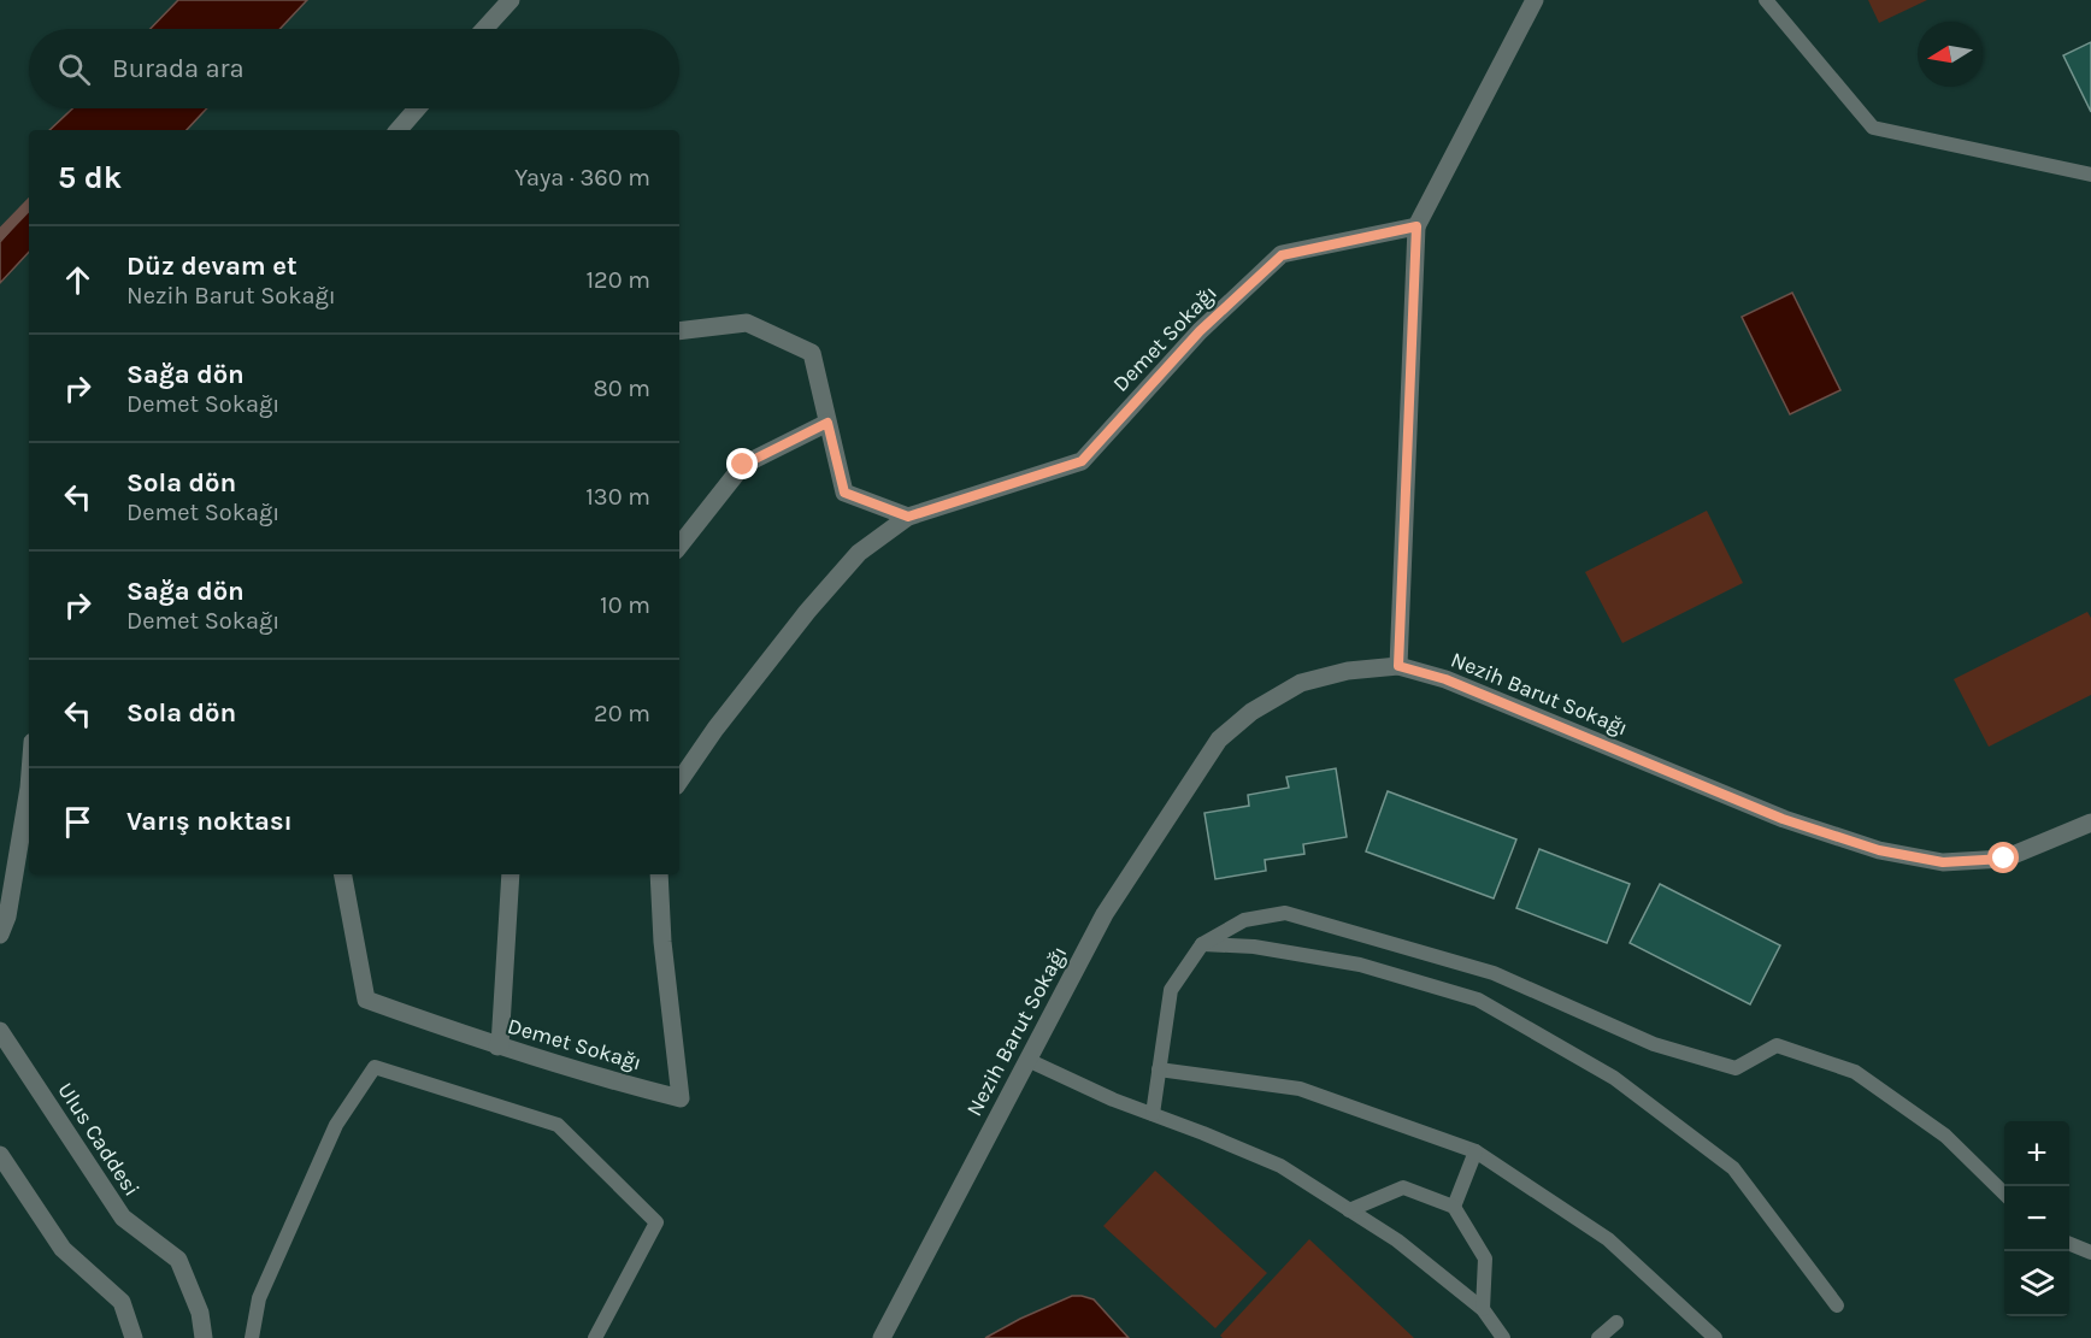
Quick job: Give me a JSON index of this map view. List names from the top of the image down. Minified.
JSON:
{"streets":{"street":["Demet Sokağı","Nezih Barut Sokağı","Ulus Caddesi"]},"north":"left","page":{"search":"Burada ara","heading":["5 dk","Yaya · 360 m"],"list":[["Düz devam et","Nezih Barut Sokağı","120 m"],["Sağa dön","Demet Sokağı","80 m"],["Sola dön","Demet Sokağı","130 m"],["Sağa dön","Demet Sokağı","10 m"],["Sola dön","20 m"],"Varış noktası"],"map_buttons":["+","−"]}}
